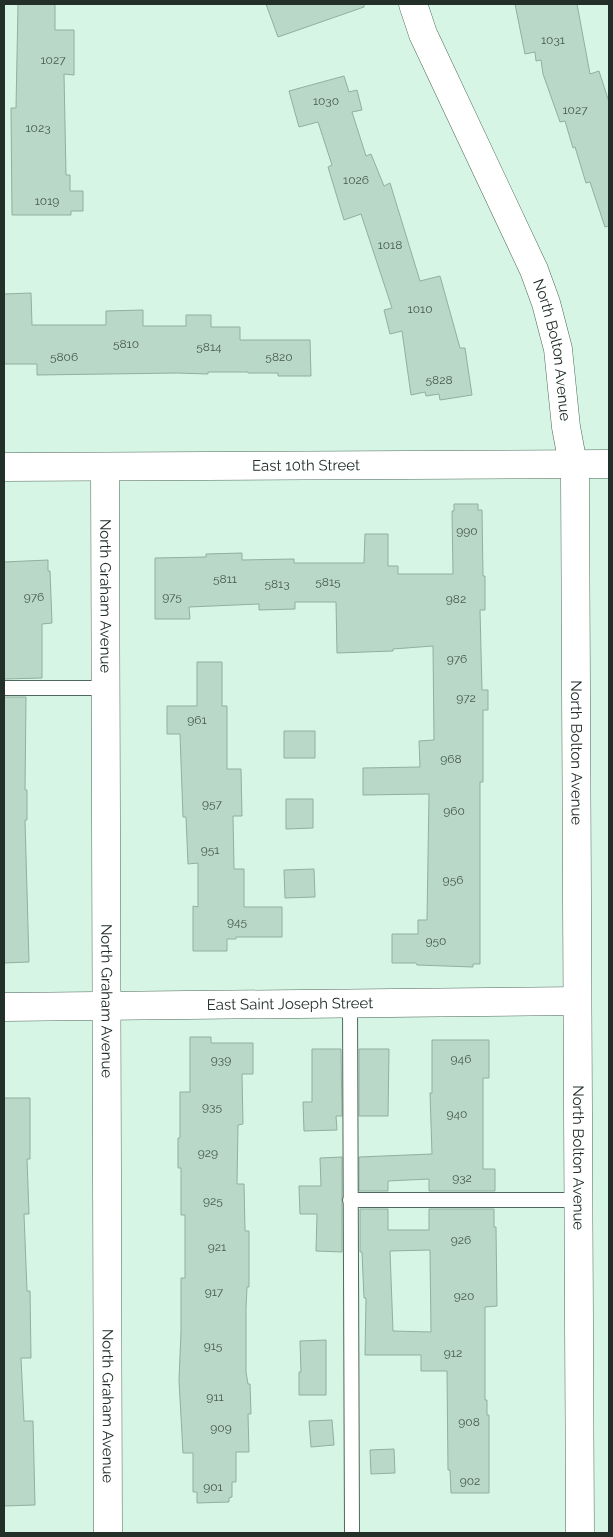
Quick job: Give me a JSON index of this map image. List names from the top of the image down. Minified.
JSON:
{"streets":{"street":["North Bolton Avenue","East 10th Street","North Graham Avenue","East Saint Joseph Street"]},"crossings":[["North Bolton Avenue","East 10th Street"],["North Bolton Avenue","East Saint Joseph Street"],["East 10th Street","North Graham Avenue"],["North Graham Avenue","East Saint Joseph Street"]],"house_numbers":["1031","1027","1030","1027","1023","1026","1019","1018","1010","5810","5814","5806","5820","5828","990","5811","5815","5813","976","975","982","976","972","961","968","957","960","951","956","945","950","946","939","935","940","929","932","925","926","921","917","920","915","912","911","908","909","902","901"]}
